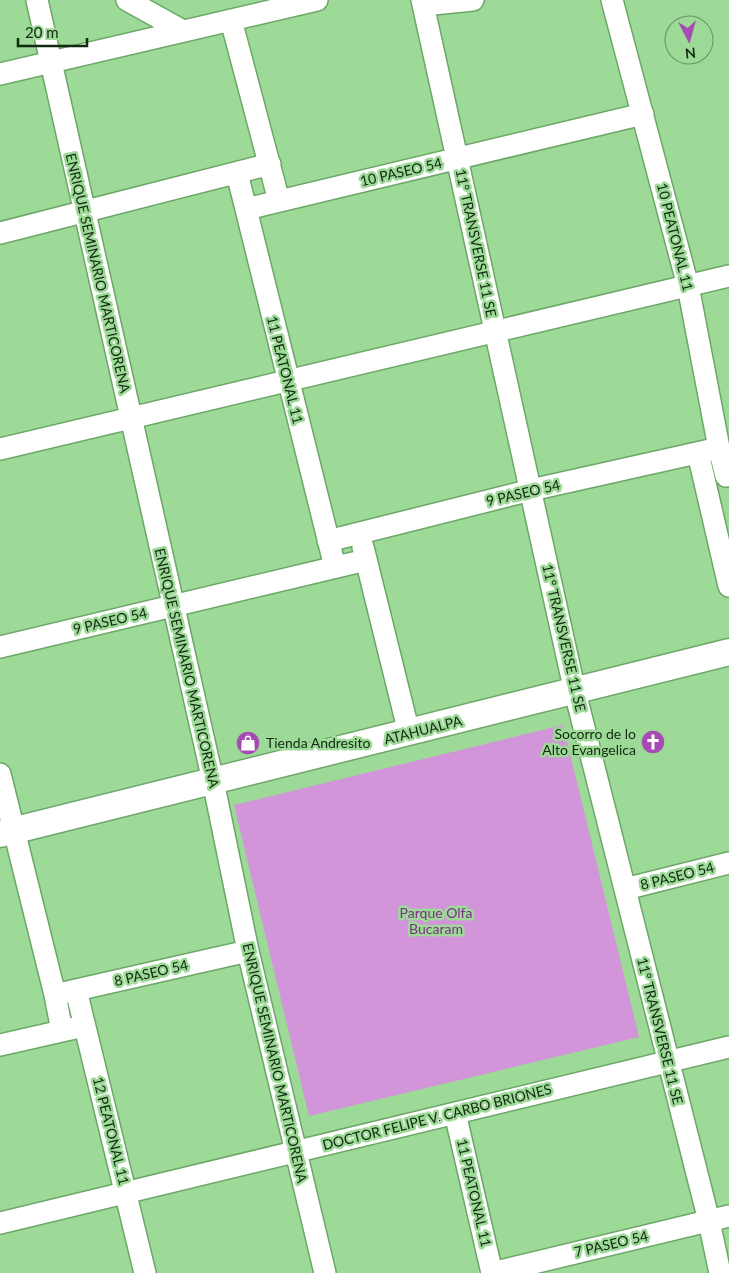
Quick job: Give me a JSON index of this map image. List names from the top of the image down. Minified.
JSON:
{"streets":{"street":["10 PASEO 54","10 PEATONAL 11","11° TRANSVERSE 11 SE","ENRIQUE SEMINARIO MARTICORENA","11 PEATONAL 11","9 PASEO 54","ATAHUALPA","8 PASEO 54","DOCTOR FELIPE V. CARBO BRIONES","12 PEATONAL 11","7 PASEO 54"]},"crossings":[["10 PASEO 54","10 PEATONAL 11"],["10 PASEO 54","11° TRANSVERSE 11 SE"],["10 PASEO 54","11 PEATONAL 11"],["10 PEATONAL 11","9 PASEO 54"],["11° TRANSVERSE 11 SE","9 PASEO 54"],["11° TRANSVERSE 11 SE","ATAHUALPA"],["11° TRANSVERSE 11 SE","8 PASEO 54"],["11° TRANSVERSE 11 SE","DOCTOR FELIPE V. CARBO BRIONES"],["11° TRANSVERSE 11 SE","7 PASEO 54"],["ENRIQUE SEMINARIO MARTICORENA","9 PASEO 54"],["ENRIQUE SEMINARIO MARTICORENA","ATAHUALPA"],["ENRIQUE SEMINARIO MARTICORENA","8 PASEO 54"],["ENRIQUE SEMINARIO MARTICORENA","DOCTOR FELIPE V. CARBO BRIONES"],["11 PEATONAL 11","9 PASEO 54"],["11 PEATONAL 11","DOCTOR FELIPE V. CARBO BRIONES"],["11 PEATONAL 11","7 PASEO 54"],["ATAHUALPA","12 PEATONAL 11"],["8 PASEO 54","12 PEATONAL 11"],["DOCTOR FELIPE V. CARBO BRIONES","12 PEATONAL 11"]],"parks":["Parque Olfa Bucaram"],"places":{"church":["Socorro de lo Alto Evangelica"],"shop":["Tienda Andresito"]},"scale_bar":"20 m","north":"bottom"}
